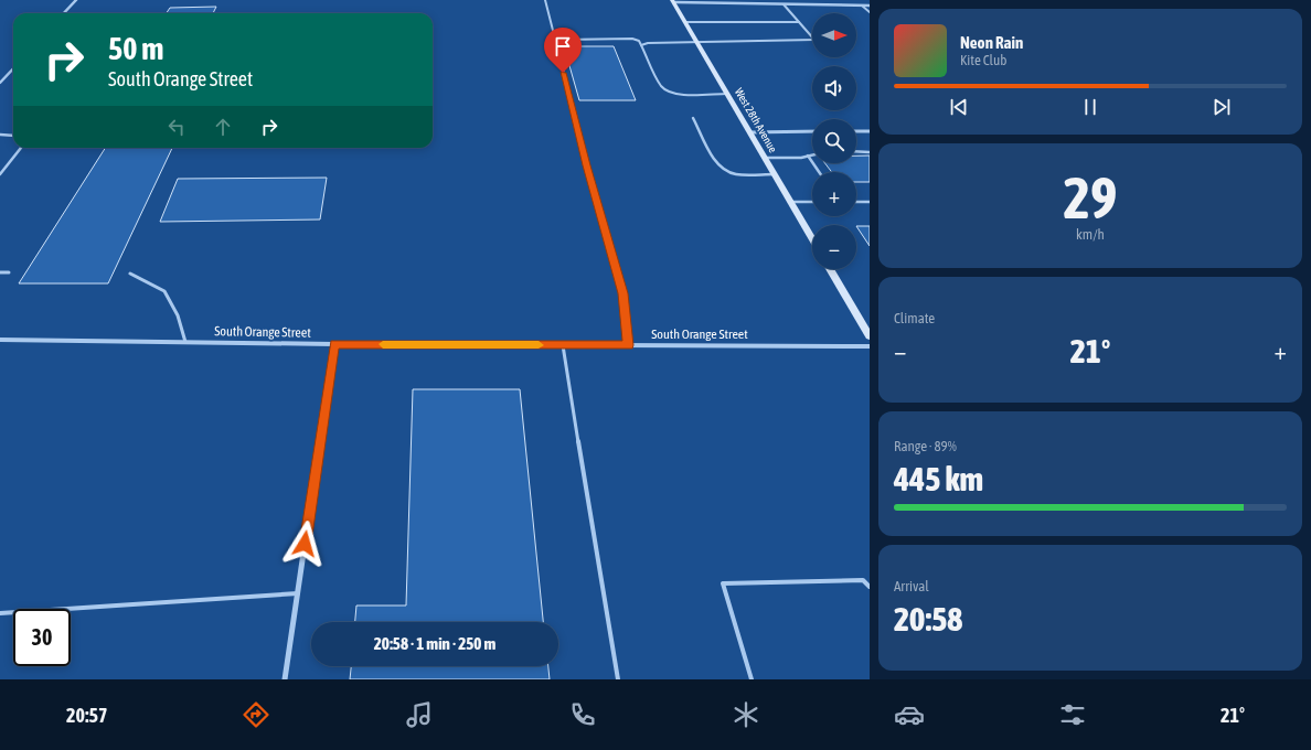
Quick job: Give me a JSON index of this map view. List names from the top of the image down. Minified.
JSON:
{"streets":{"main road":["West 28th Avenue"],"street":["South Orange Street"]},"north":"right","page":{"map_buttons":["+","−"],"turn":["50 m","South Orange Street"],"song":["Neon Rain","Kite Club"],"tile":[["29","km/h"],"Climate",["Range · 89%","445 km"],["Arrival","20:58"]],"heat":["−","21°","+"],"limit":"30","trip":"20:58 · 1 min · 250 m","tabs":["20:57","21°"]}}
